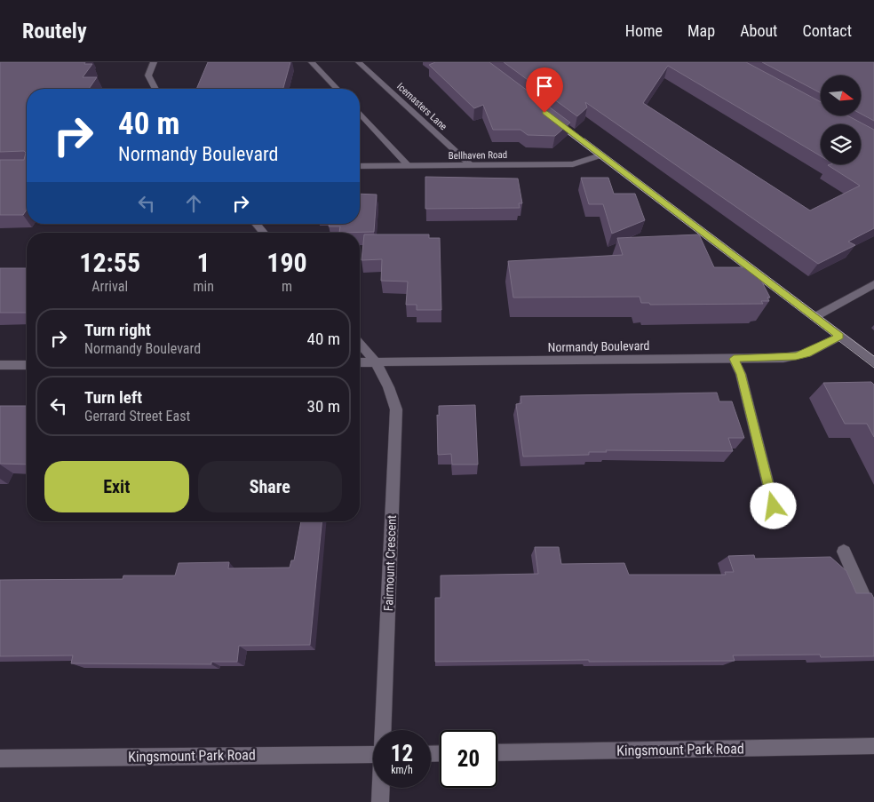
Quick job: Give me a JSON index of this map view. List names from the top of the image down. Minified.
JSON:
{"streets":{"street":["Icemasters Lane","Bellhaven Road","Normandy Boulevard","Fairmount Crescent","Kingsmount Park Road"]},"crossings":[["Icemasters Lane","Bellhaven Road"],["Normandy Boulevard","Fairmount Crescent"]],"north":"right","page":{"header":"Routely","nav":["Home","Map","About","Contact"],"turn":["40 m","Normandy Boulevard"],"eta":["12:55","Arrival","1","min","190","m"],"list":[{"name":"Turn right","note":"Normandy Boulevard","value":"40 m"},{"name":"Turn left","note":"Gerrard Street East","value":"30 m"}],"buttons":["Exit","Share"],"speed":"12 km/h","limit":"20"}}
